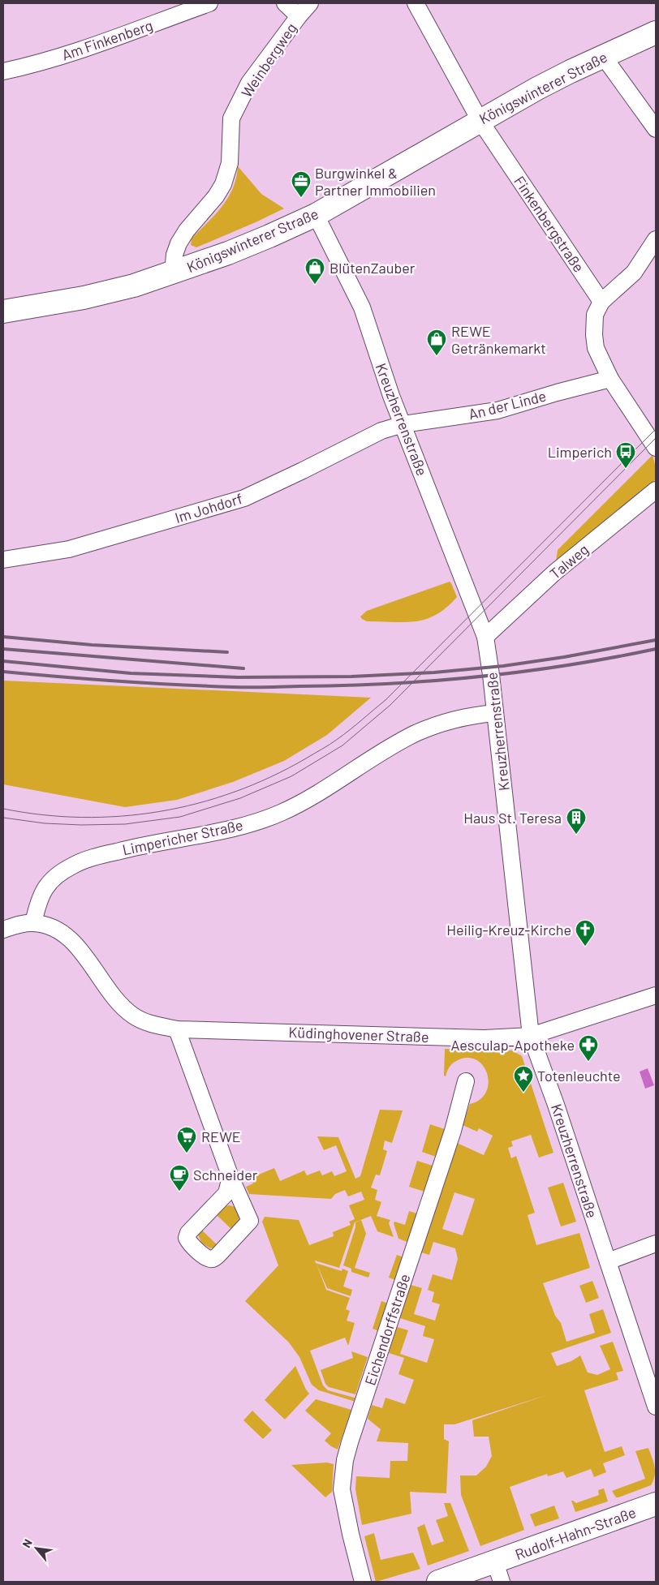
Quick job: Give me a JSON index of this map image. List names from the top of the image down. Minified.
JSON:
{"streets":{"main road":["Königswinterer Straße","Rudolf-Hahn-Straße"],"street":["Am Finkenberg","Weinbergweg","Finkenbergstraße","An der Linde","Kreuzherrenstraße","Im Johdorf","Talweg","Limpericher Straße","Küdinghovener Straße","Eichendorffstraße"]},"crossings":[["Weinbergweg","Königswinterer Straße"],["Königswinterer Straße","Finkenbergstraße"],["Königswinterer Straße","Kreuzherrenstraße"],["An der Linde","Kreuzherrenstraße"],["An der Linde","Im Johdorf"],["Kreuzherrenstraße","Im Johdorf"],["Kreuzherrenstraße","Talweg"],["Kreuzherrenstraße","Limpericher Straße"],["Kreuzherrenstraße","Küdinghovener Straße"],["Limpericher Straße","Küdinghovener Straße"]],"places":{"office":["Burgwinkel & Partner Immobilien"],"shop":["BlütenZauber","REWE Getränkemarkt"],"bus stop":["Limperich"],"building":["Haus St. Teresa"],"church":["Heilig-Kreuz-Kirche"],"pharmacy":["Aesculap-Apotheke"],"place":["Totenleuchte"],"supermarket":["REWE"],"cafe":["Schneider"]},"north":"top left"}
